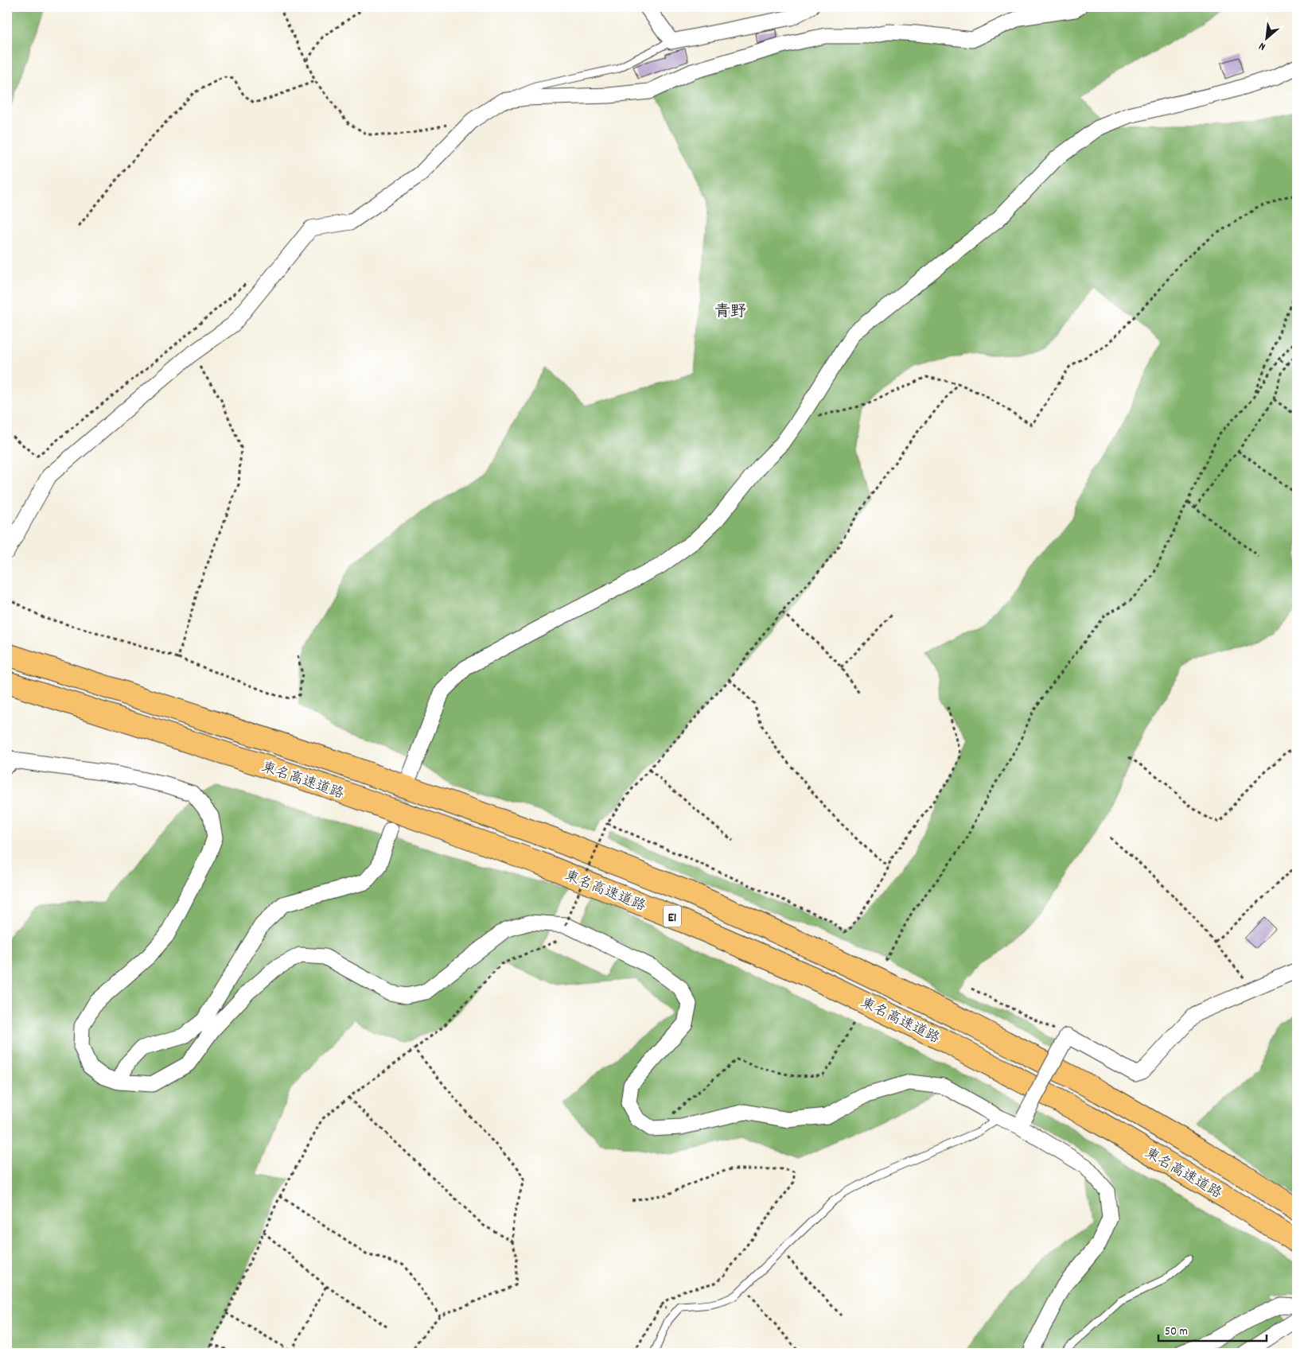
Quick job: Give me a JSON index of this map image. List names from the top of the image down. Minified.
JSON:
{"streets":{"highway":["東名高速道路","E1"]},"districts":["青野"],"scale_bar":"50 m","north":"bottom left"}
